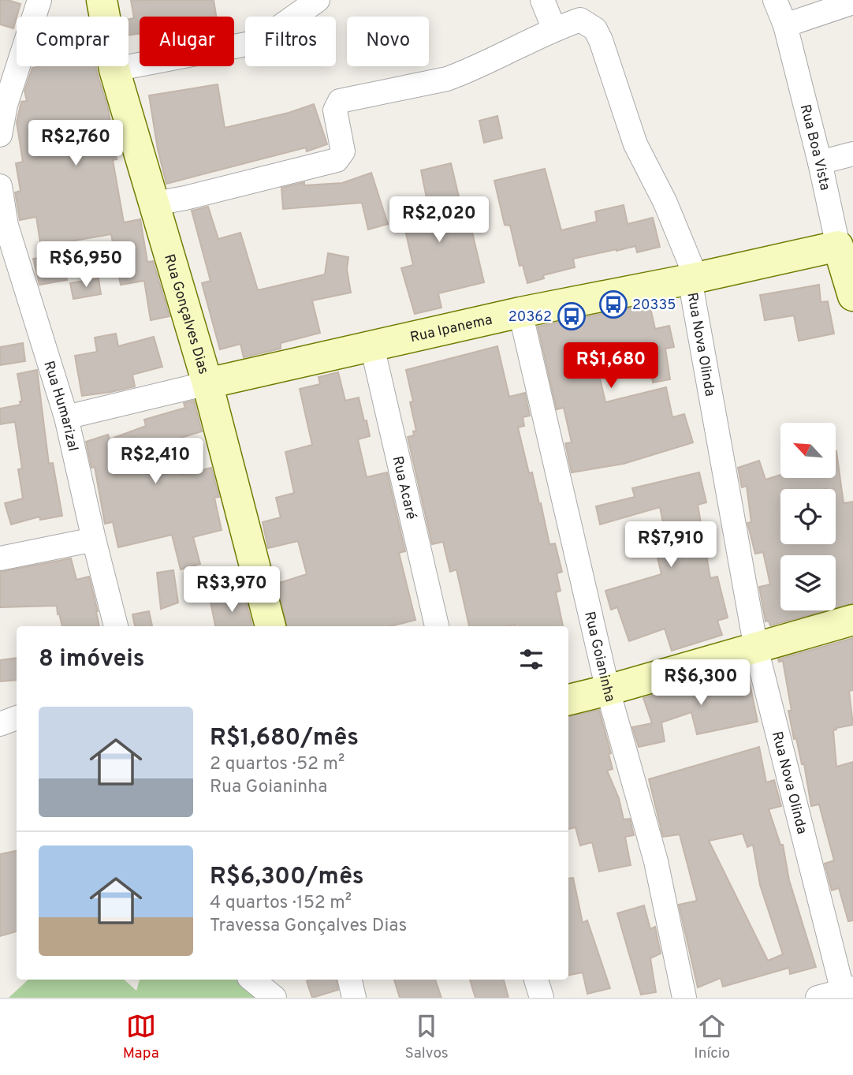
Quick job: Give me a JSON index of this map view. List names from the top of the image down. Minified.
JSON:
{"streets":{"street":["Rua Boa Vista","Rua Gonçalves Dias","Rua Ipanema","Rua Nova Olinda","Rua Humarizal","Rua Acaré","Rua Goianinha"]},"crossings":[["Rua Boa Vista","Rua Ipanema"],["Rua Gonçalves Dias","Rua Ipanema"],["Rua Ipanema","Rua Nova Olinda"],["Rua Ipanema","Rua Humarizal"],["Rua Ipanema","Rua Acaré"],["Rua Ipanema","Rua Goianinha"]],"places":{"bus stop":["20335","20362"]},"north":"top left","page":{"chip":["Comprar","Alugar","Filtros","Novo"],"price":["R$2,760","R$2,020","R$6,950","R$1,680","R$2,410","R$7,910","R$3,970","R$6,300"],"heading":"8 imóveis","list":[{"name":"R$1,680/mês","note":"2 quartos · 52 m² · Rua Goianinha"},{"name":"R$6,300/mês","note":"4 quartos · 152 m² · Travessa Gonçalves Dias"}],"tabs":["Mapa","Salvos","Início"]}}
